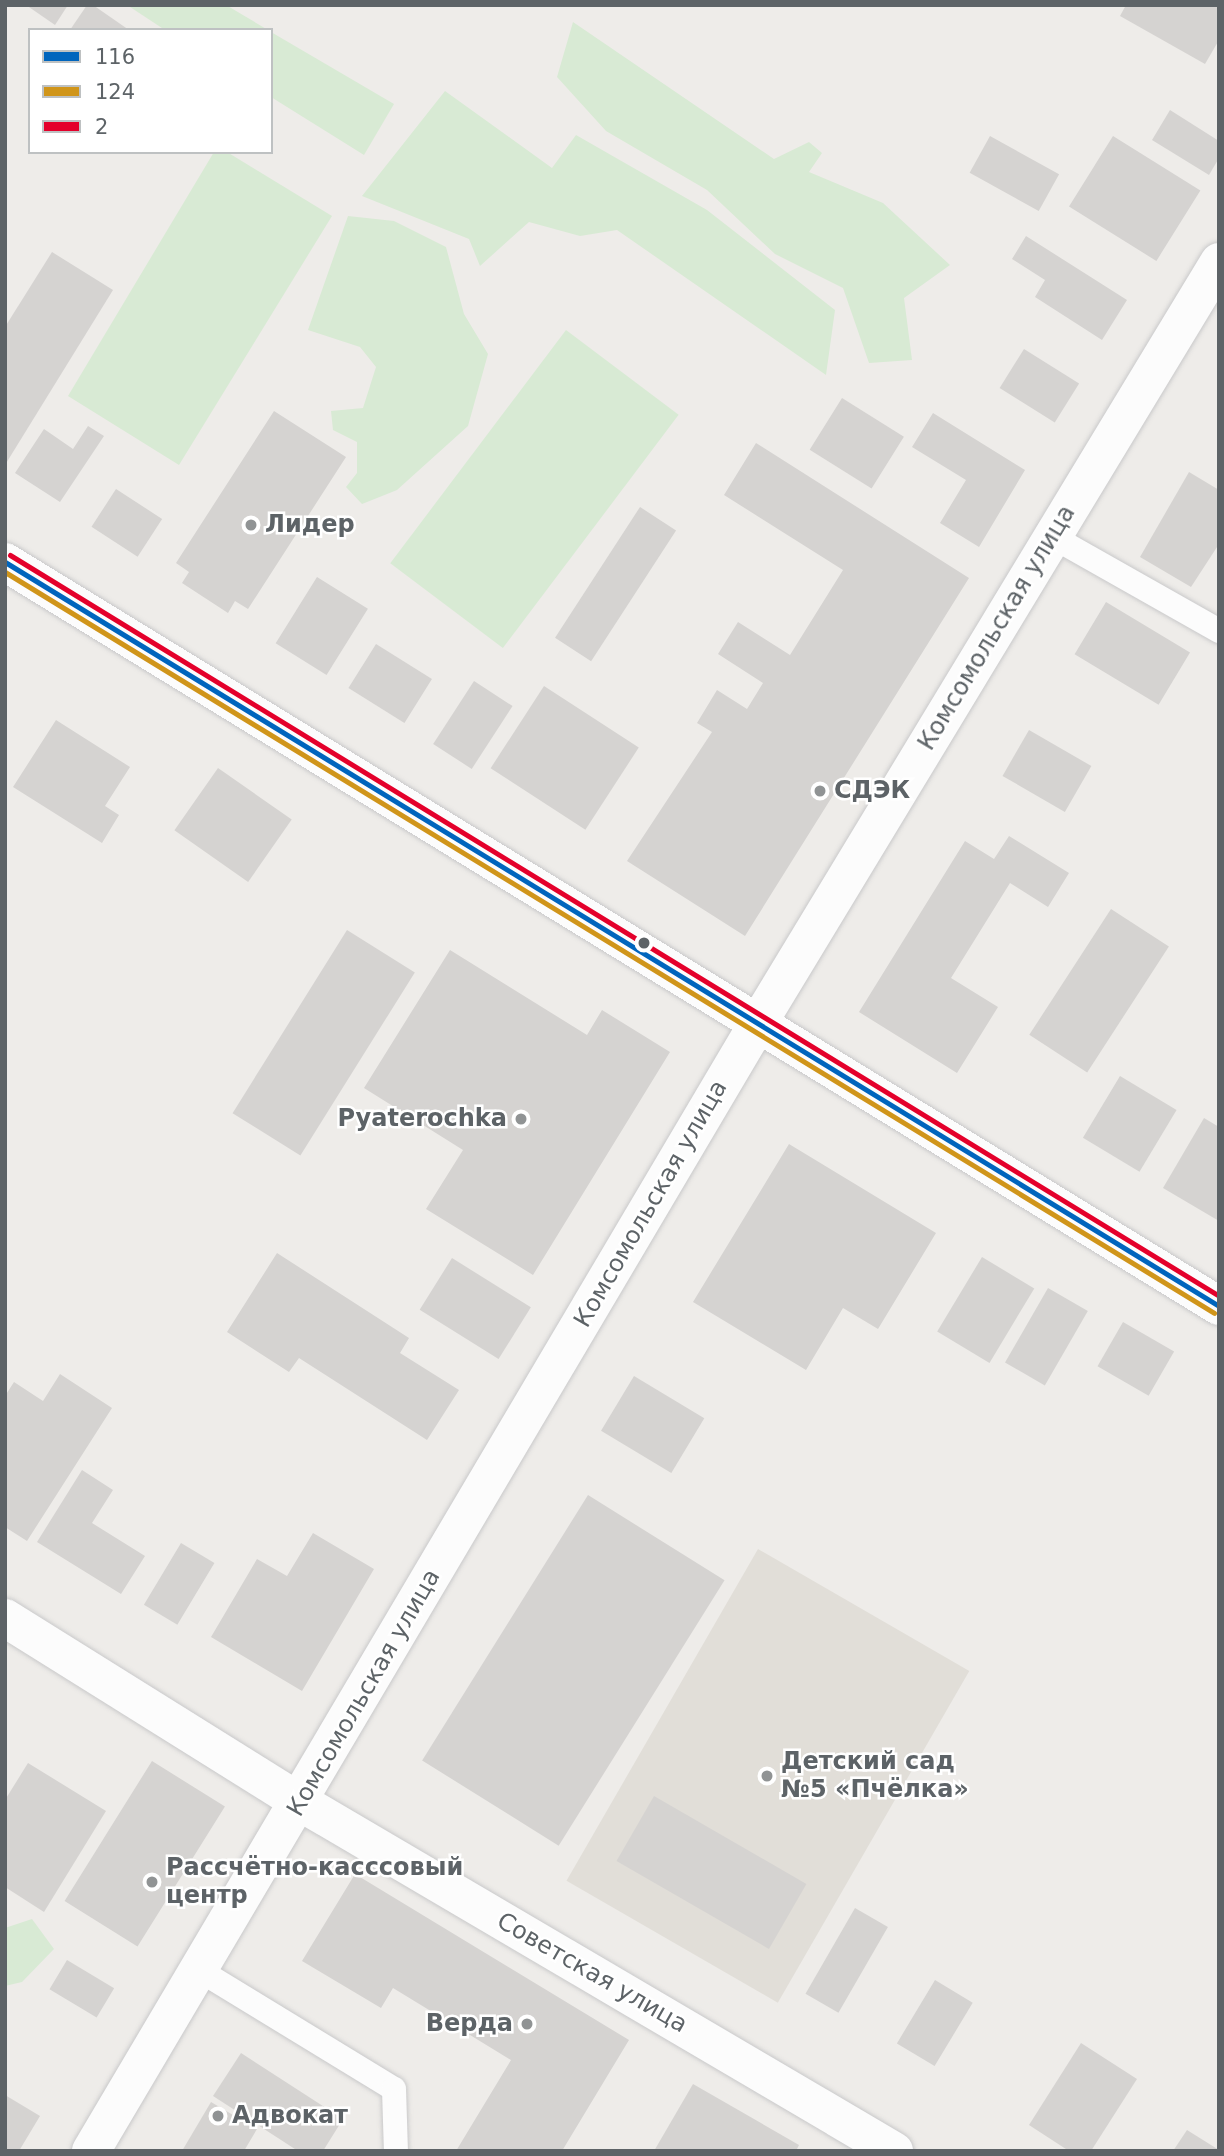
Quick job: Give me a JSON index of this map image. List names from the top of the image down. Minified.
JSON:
{"streets":{"street":["Комсомольская улица","Советская улица"]},"crossings":[["Комсомольская улица","Советская улица"]],"places":["Лидер","СДЭК","Pyaterochka","Детский сад №5 «Пчёлка»","Рассчётно-касссовый центр","Верда","Адвокат"],"lines":["transit line 2","transit line 116","transit line 124"],"legend":["116","124","2"]}
